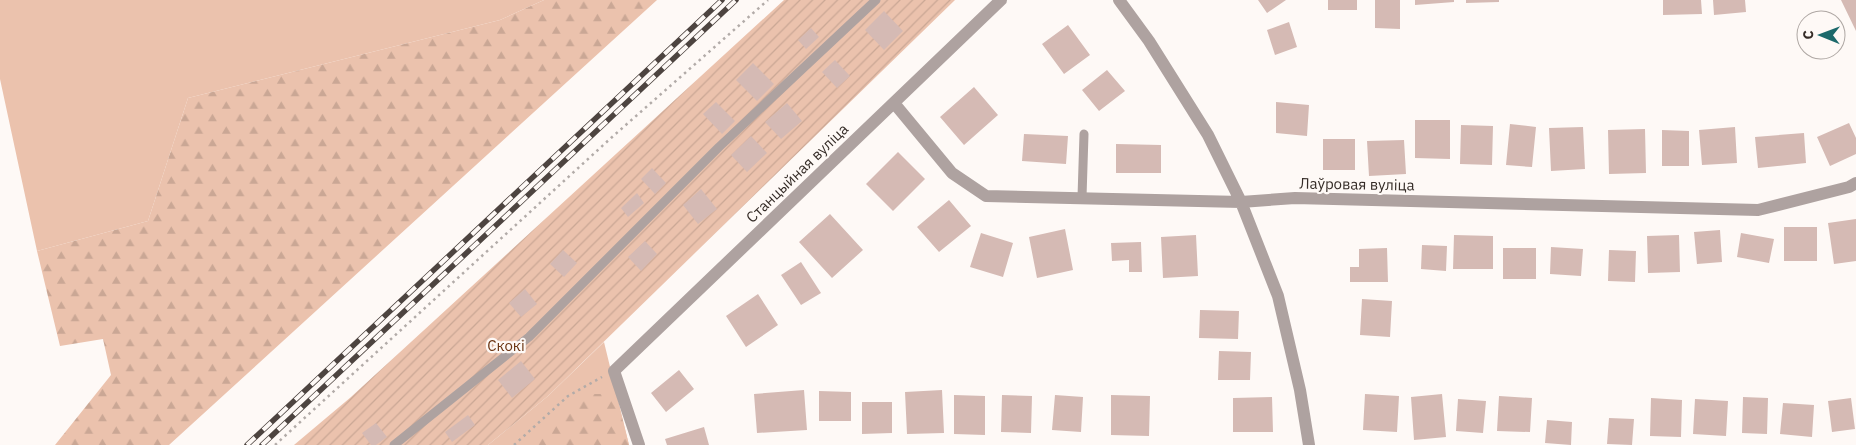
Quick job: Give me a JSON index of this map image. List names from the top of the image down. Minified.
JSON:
{"streets":{"street":["Станцыйная вуліца","Лаўровая вуліца"]},"crossings":[["Станцыйная вуліца","Лаўровая вуліца"]],"parks":["Скокі"],"north":"left"}
